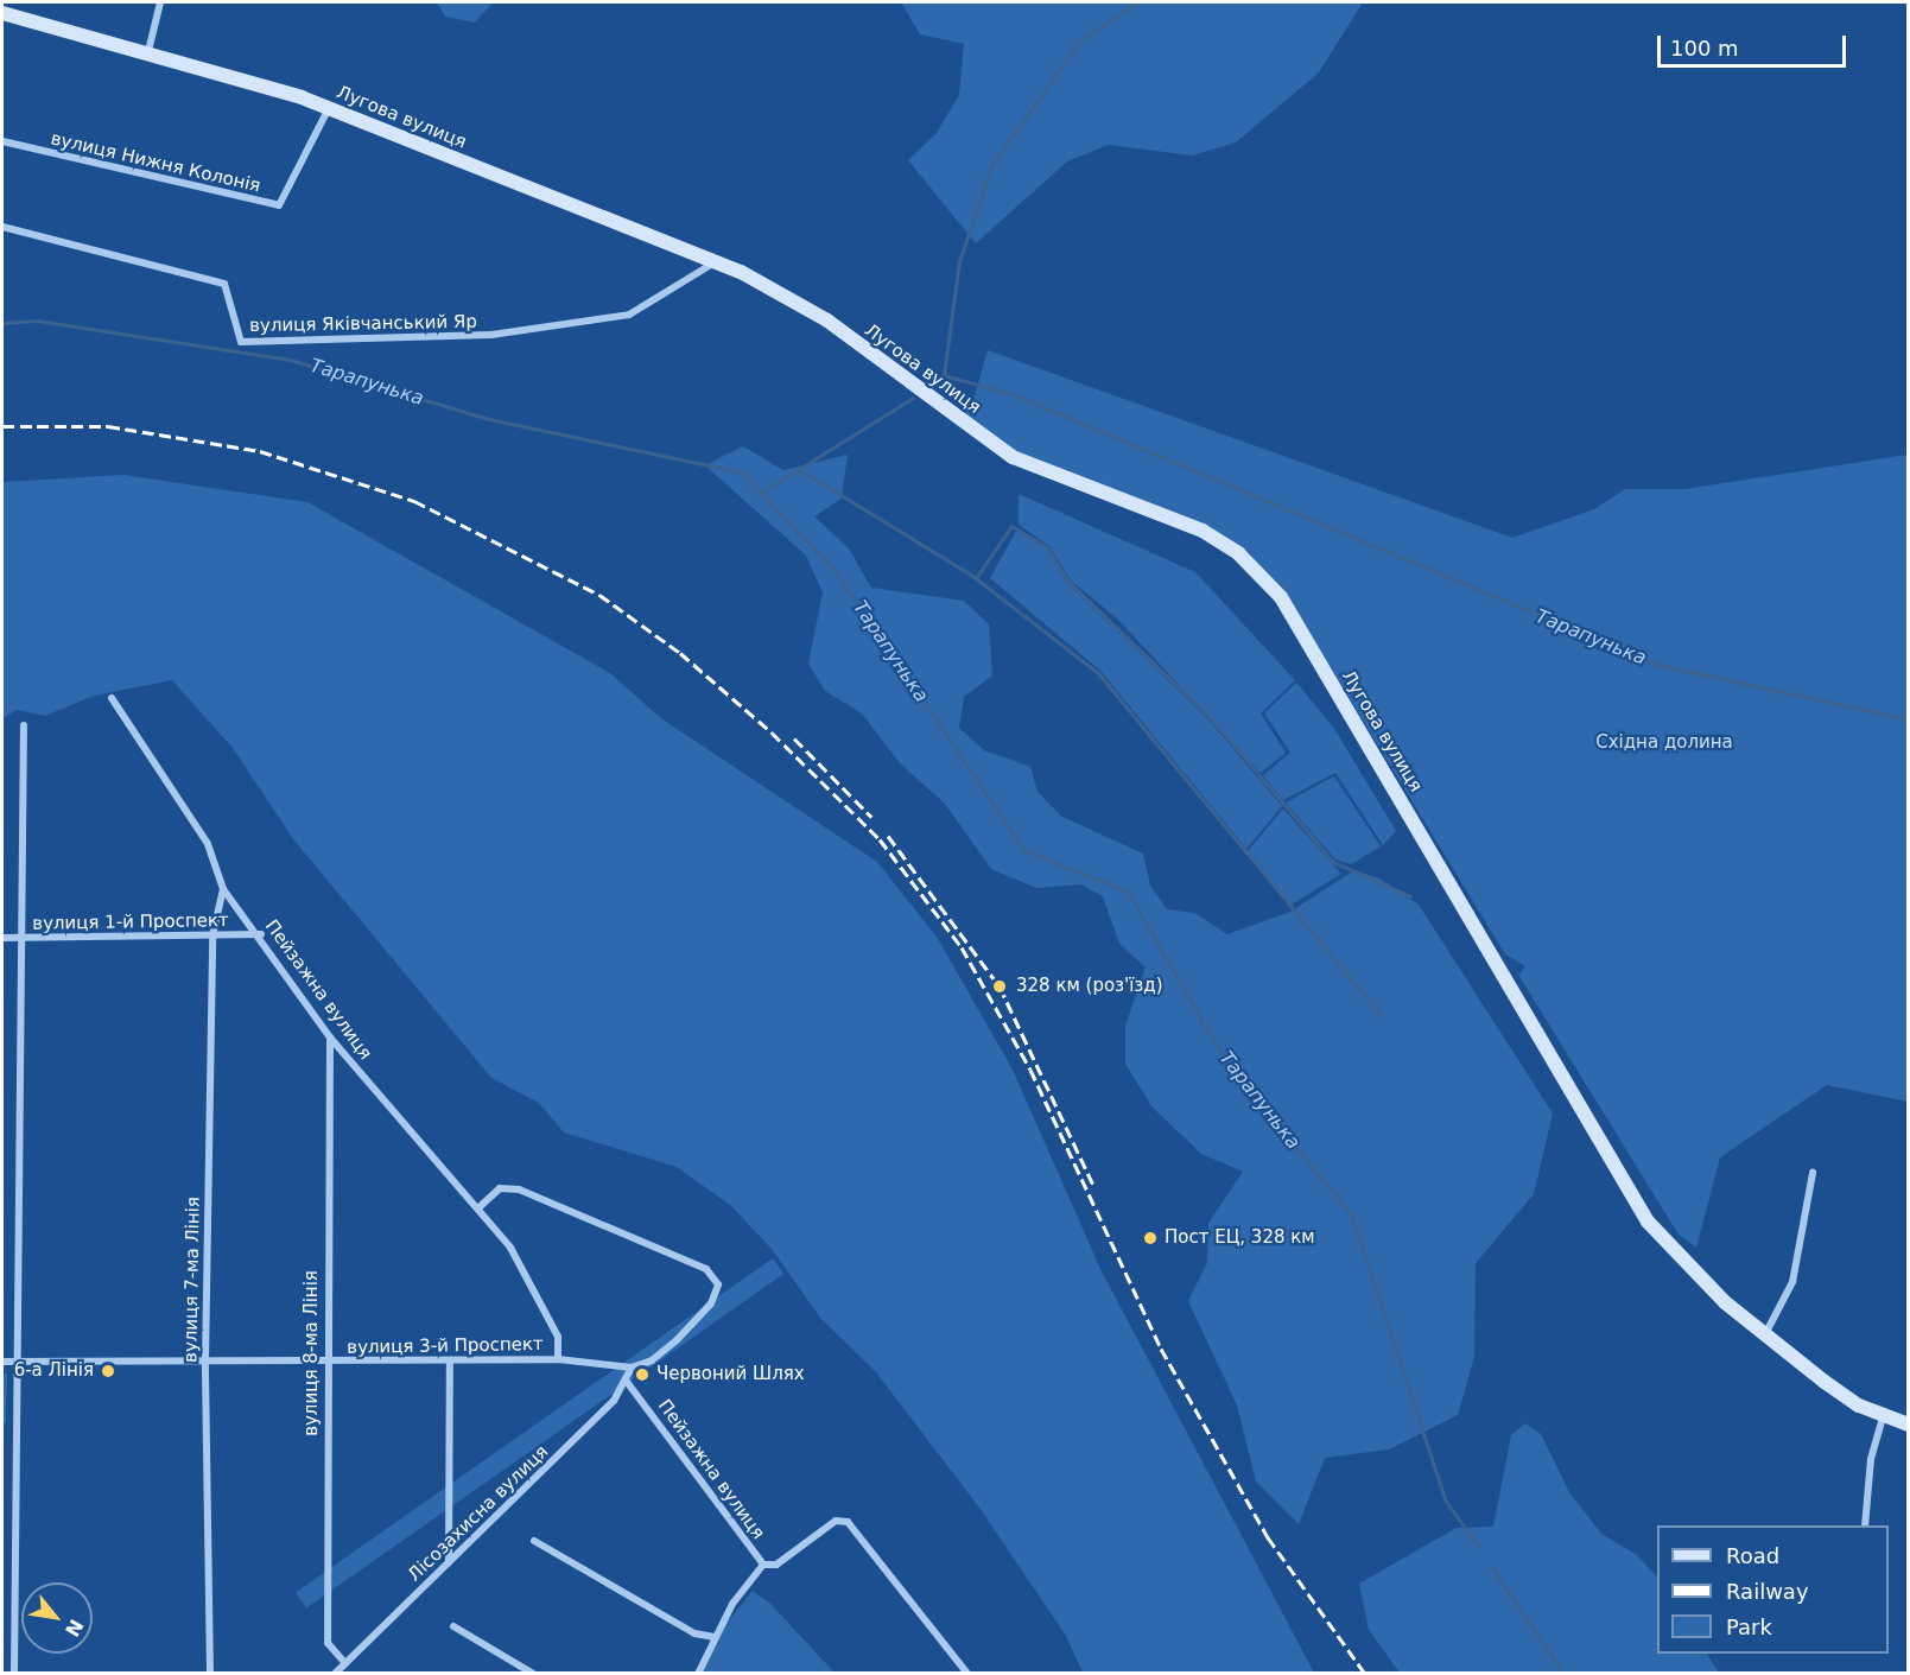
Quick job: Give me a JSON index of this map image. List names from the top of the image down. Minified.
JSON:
{"streets":{"street":["Лугова вулиця","вулиця Нижня Колонія","вулиця Яківчанський Яр","вулиця 1-й Проспект","Пейзажна вулиця","вулиця 7-ма Лінія","вулиця 3-й Проспект","вулиця 8-ма Лінія","Лісозахисна вулиця"]},"crossings":[["Лугова вулиця","вулиця Нижня Колонія"],["Лугова вулиця","вулиця Яківчанський Яр"],["вулиця 1-й Проспект","Пейзажна вулиця"],["вулиця 1-й Проспект","вулиця 7-ма Лінія"],["Пейзажна вулиця","вулиця 7-ма Лінія"],["Пейзажна вулиця","вулиця 3-й Проспект"],["Пейзажна вулиця","вулиця 8-ма Лінія"],["Пейзажна вулиця","Лісозахисна вулиця"],["вулиця 7-ма Лінія","вулиця 3-й Проспект"],["вулиця 3-й Проспект","вулиця 8-ма Лінія"],["вулиця 3-й Проспект","Лісозахисна вулиця"],["вулиця 8-ма Лінія","Лісозахисна вулиця"]],"water":["Тарапунька"],"parks":["Східна долина"],"places":["328 км (роз'їзд)","Пост ЕЦ, 328 км","6-а Лінія","Червоний Шлях"],"legend":["Road","Railway","Park"],"scale_bar":"100 m","north":"bottom right"}
